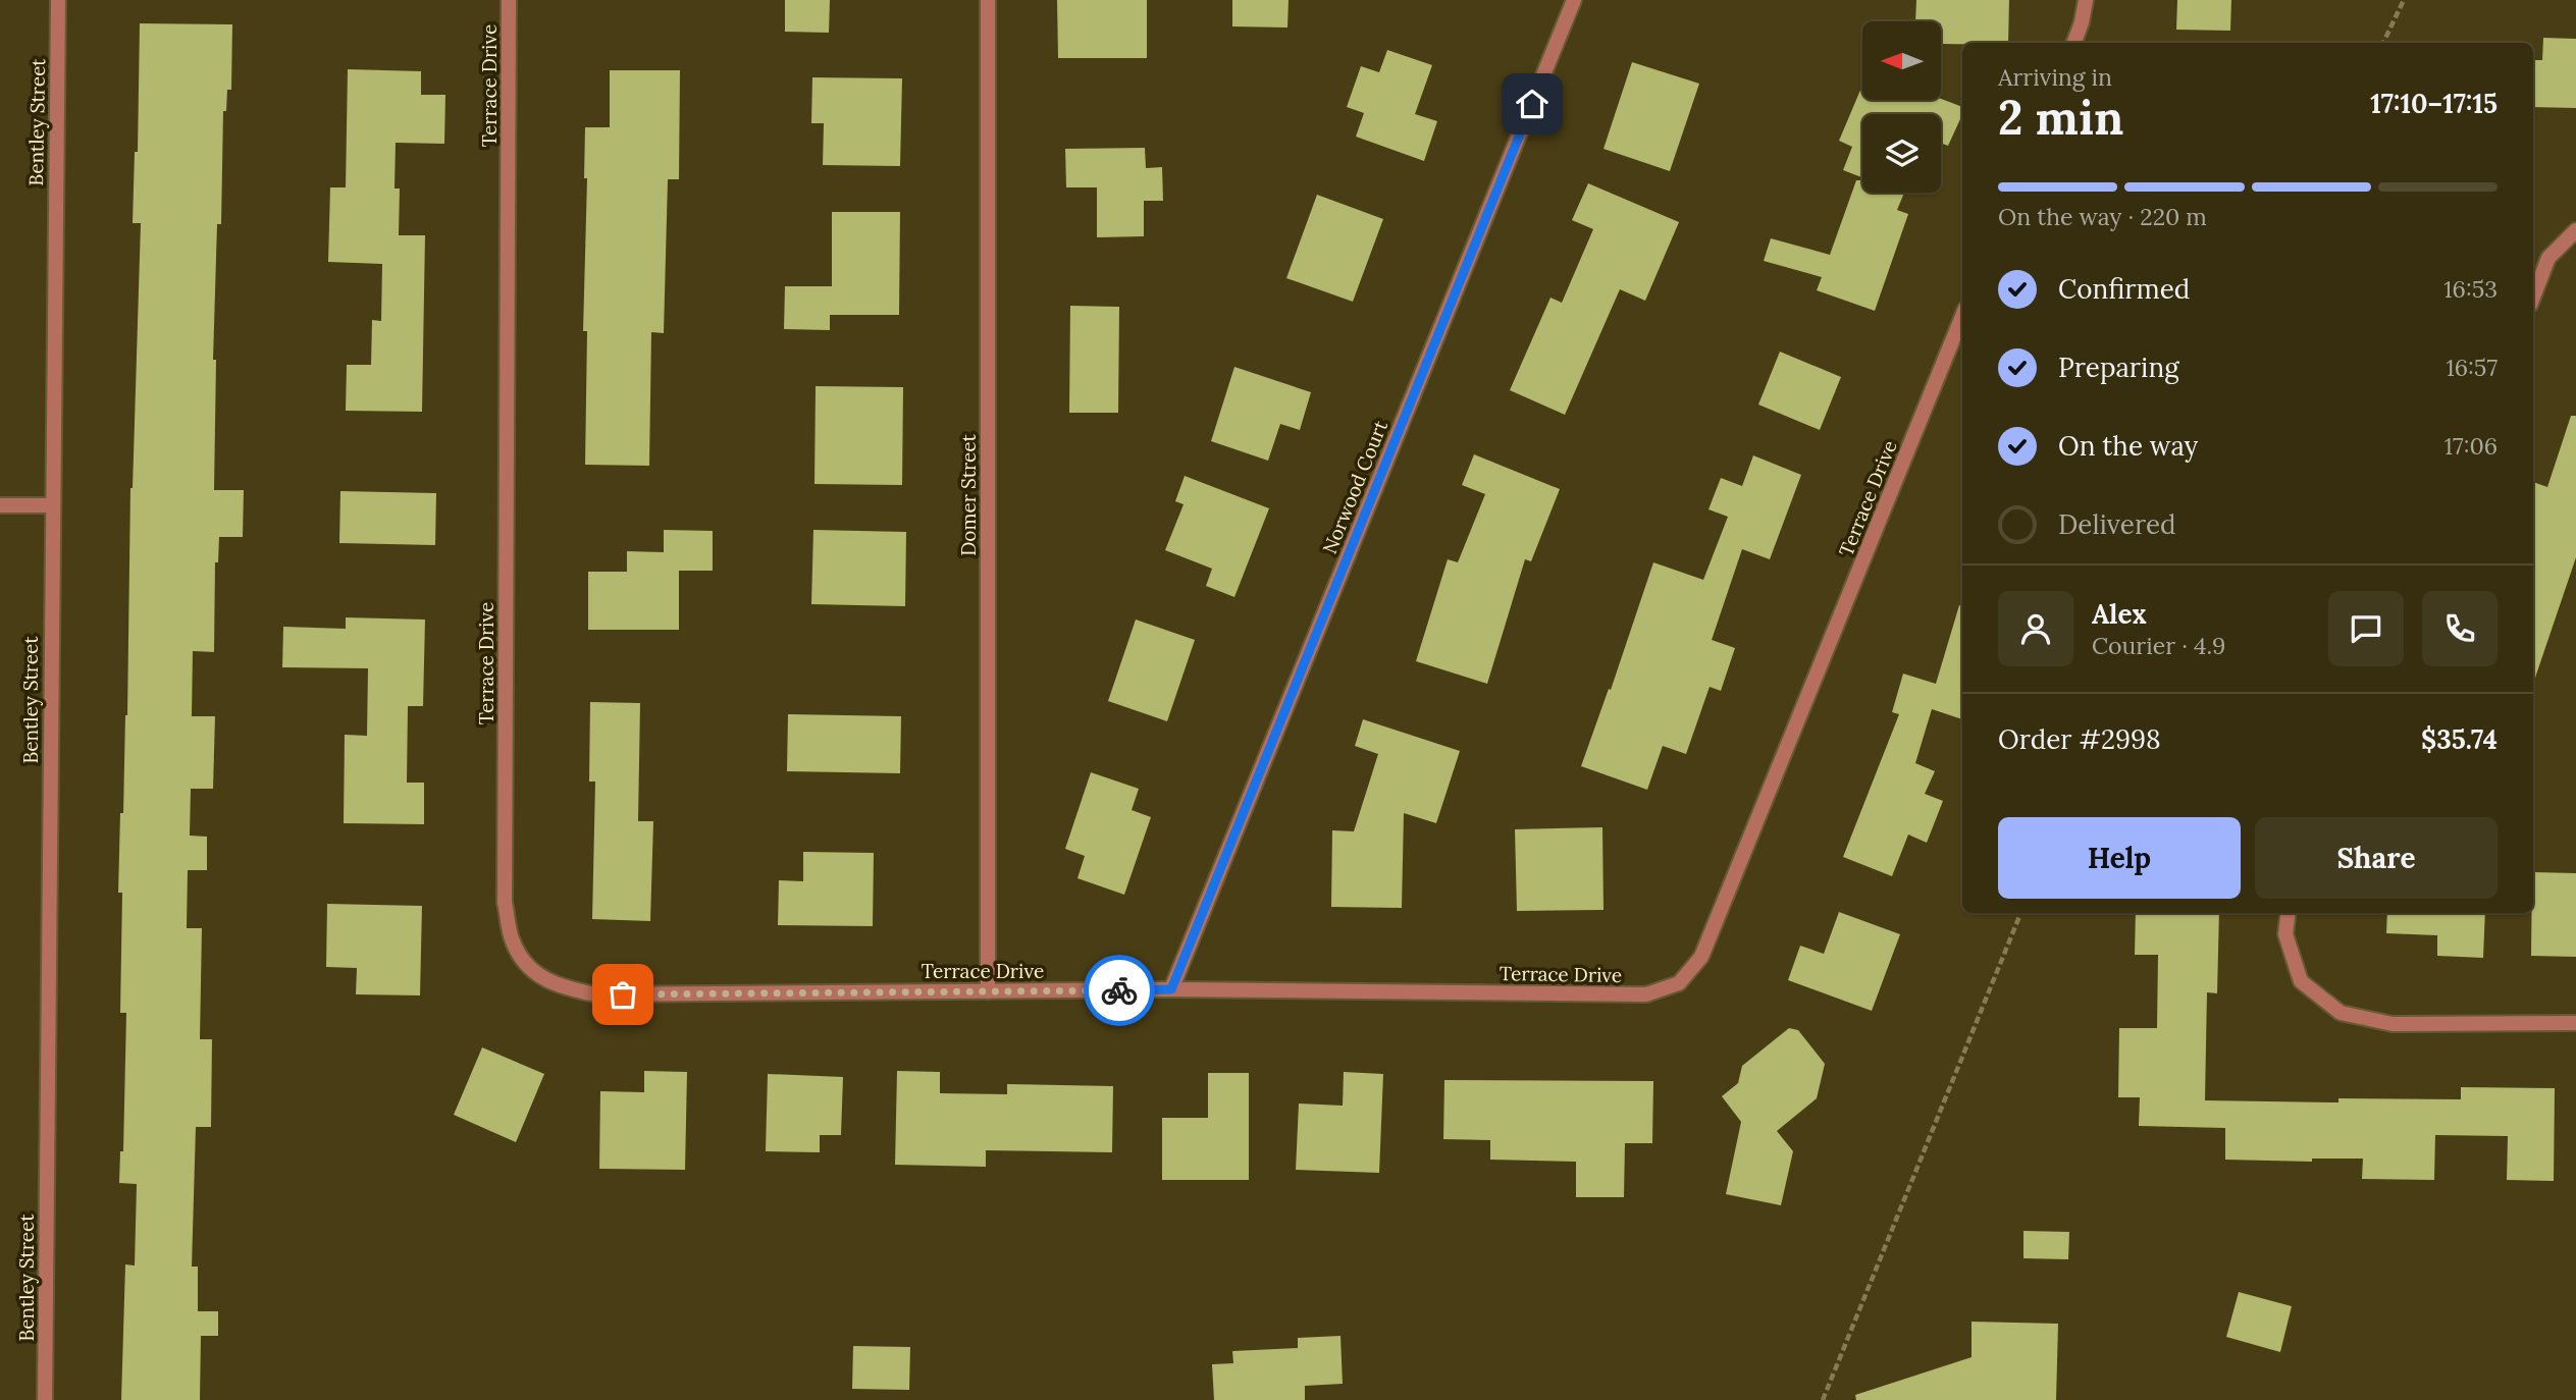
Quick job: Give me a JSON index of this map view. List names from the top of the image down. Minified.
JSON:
{"streets":{"street":["Terrace Drive","Bentley Street","Norwood Court","Domer Street"]},"crossings":[["Terrace Drive","Norwood Court"],["Terrace Drive","Domer Street"]],"north":"left","page":{"heading":["2 min","Arriving in","17:10–17:15"],"panel":["Alex","Courier · 4.9","Order #2998","$35.74"],"bar":"On the way · 220 m","list":[["Confirmed","16:53"],["Preparing","16:57"],["On the way","17:06"],"Delivered"],"buttons":["Help","Share"]}}
